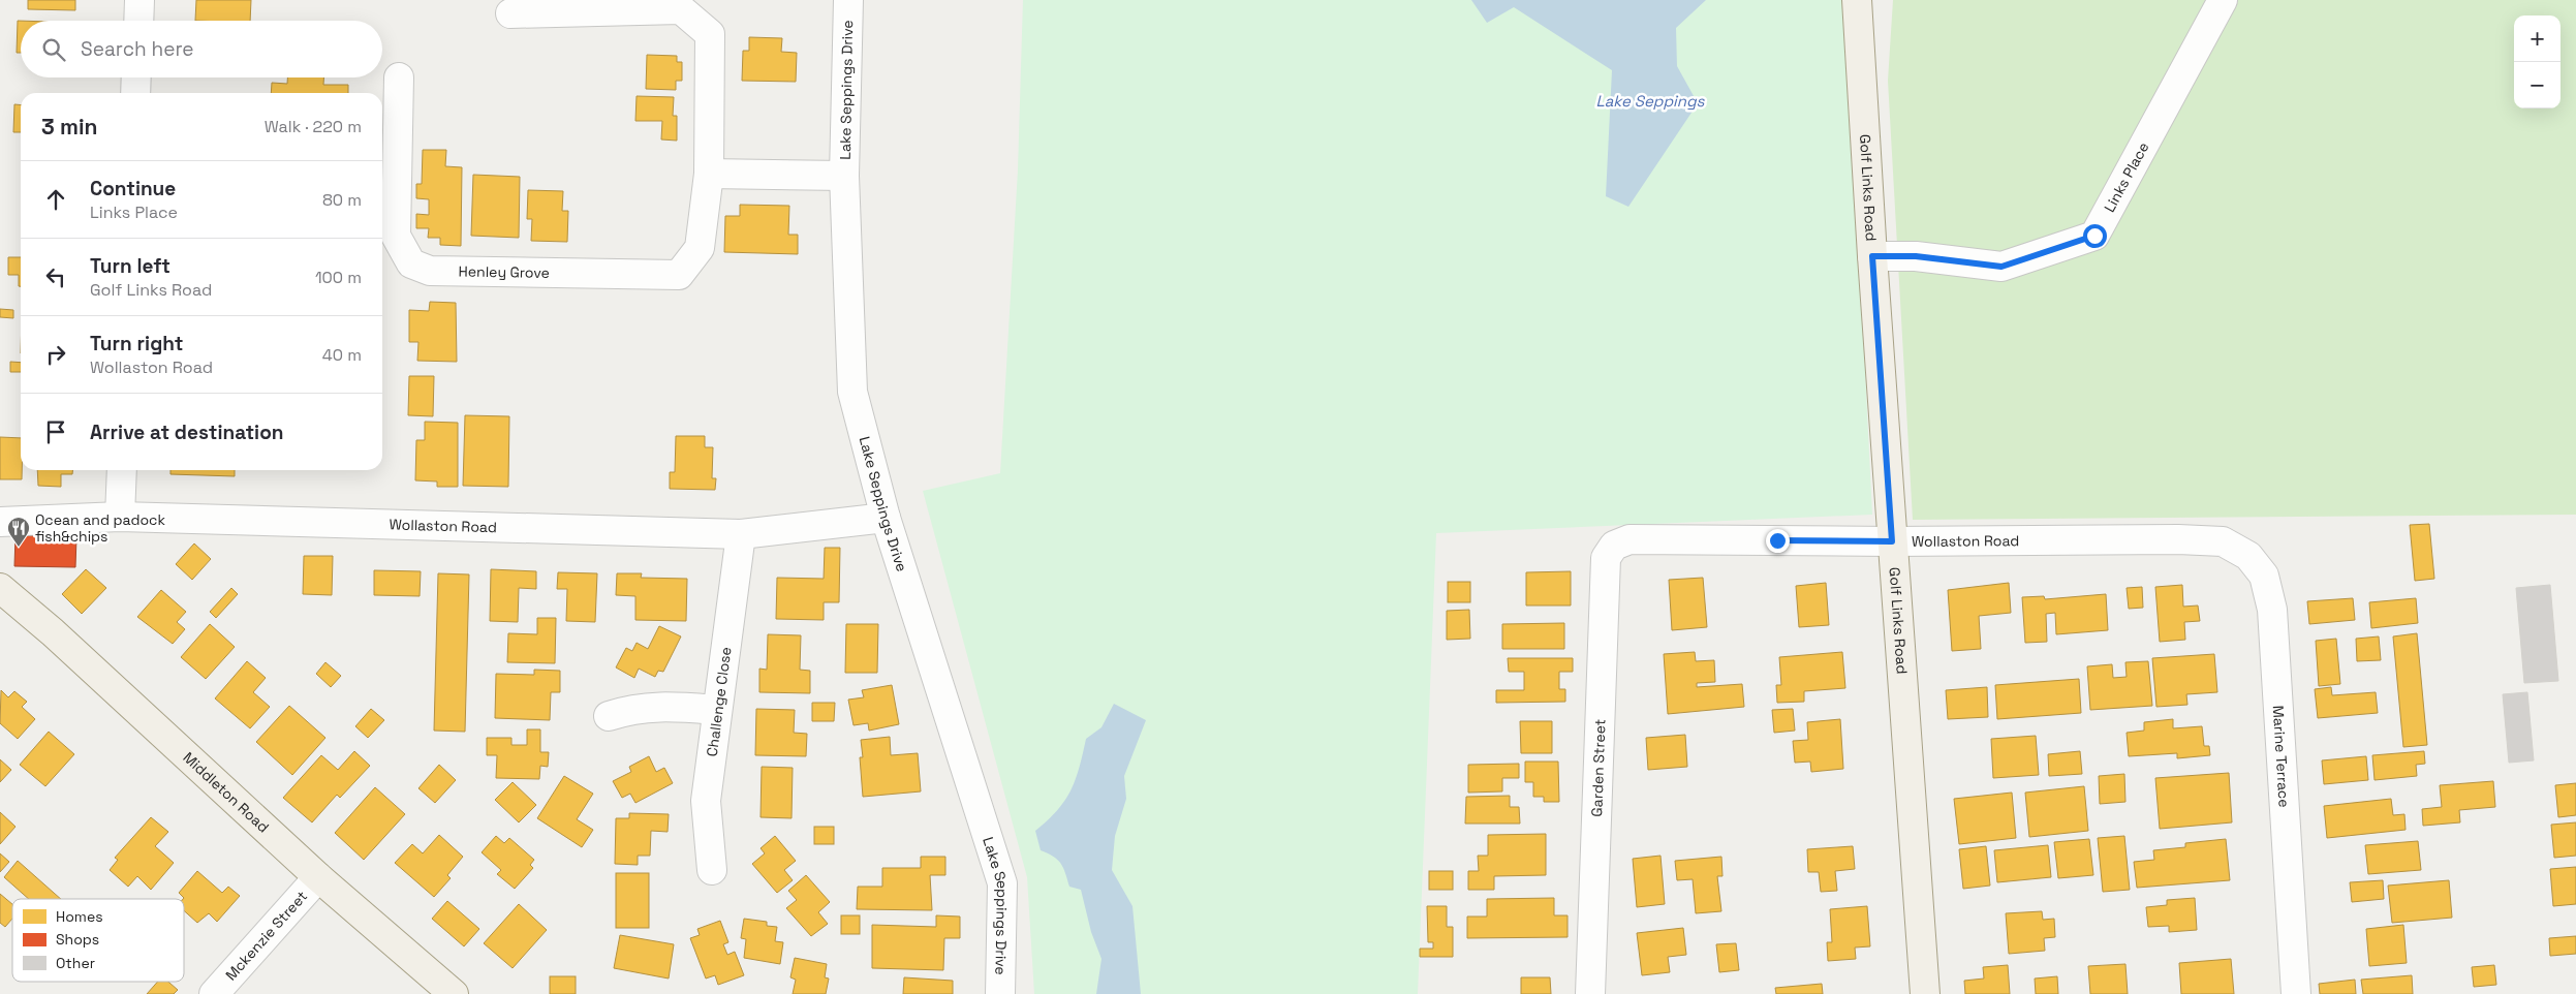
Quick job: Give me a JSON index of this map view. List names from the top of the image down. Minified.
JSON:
{"streets":{"main road":["Golf Links Road","Middleton Road"],"street":["Lake Seppings Drive","Links Place","Henley Grove","Wollaston Road","Challenge Close","Marine Terrace","Garden Street","Mckenzie Street"]},"crossings":[["Lake Seppings Drive","Wollaston Road"],["Links Place","Golf Links Road"],["Golf Links Road","Wollaston Road"],["Wollaston Road","Challenge Close"],["Wollaston Road","Marine Terrace"],["Wollaston Road","Garden Street"],["Middleton Road","Mckenzie Street"]],"water":["Lake Seppings"],"places":{"restaurant":["Ocean and padock fish&chips"]},"legend":["Homes","Shops","Other"],"page":{"map_buttons":["+","−"],"search":"Search here","heading":["3 min","Walk · 220 m"],"list":[["Continue","Links Place","80 m"],["Turn left","Golf Links Road","100 m"],["Turn right","Wollaston Road","40 m"],"Arrive at destination"]}}
